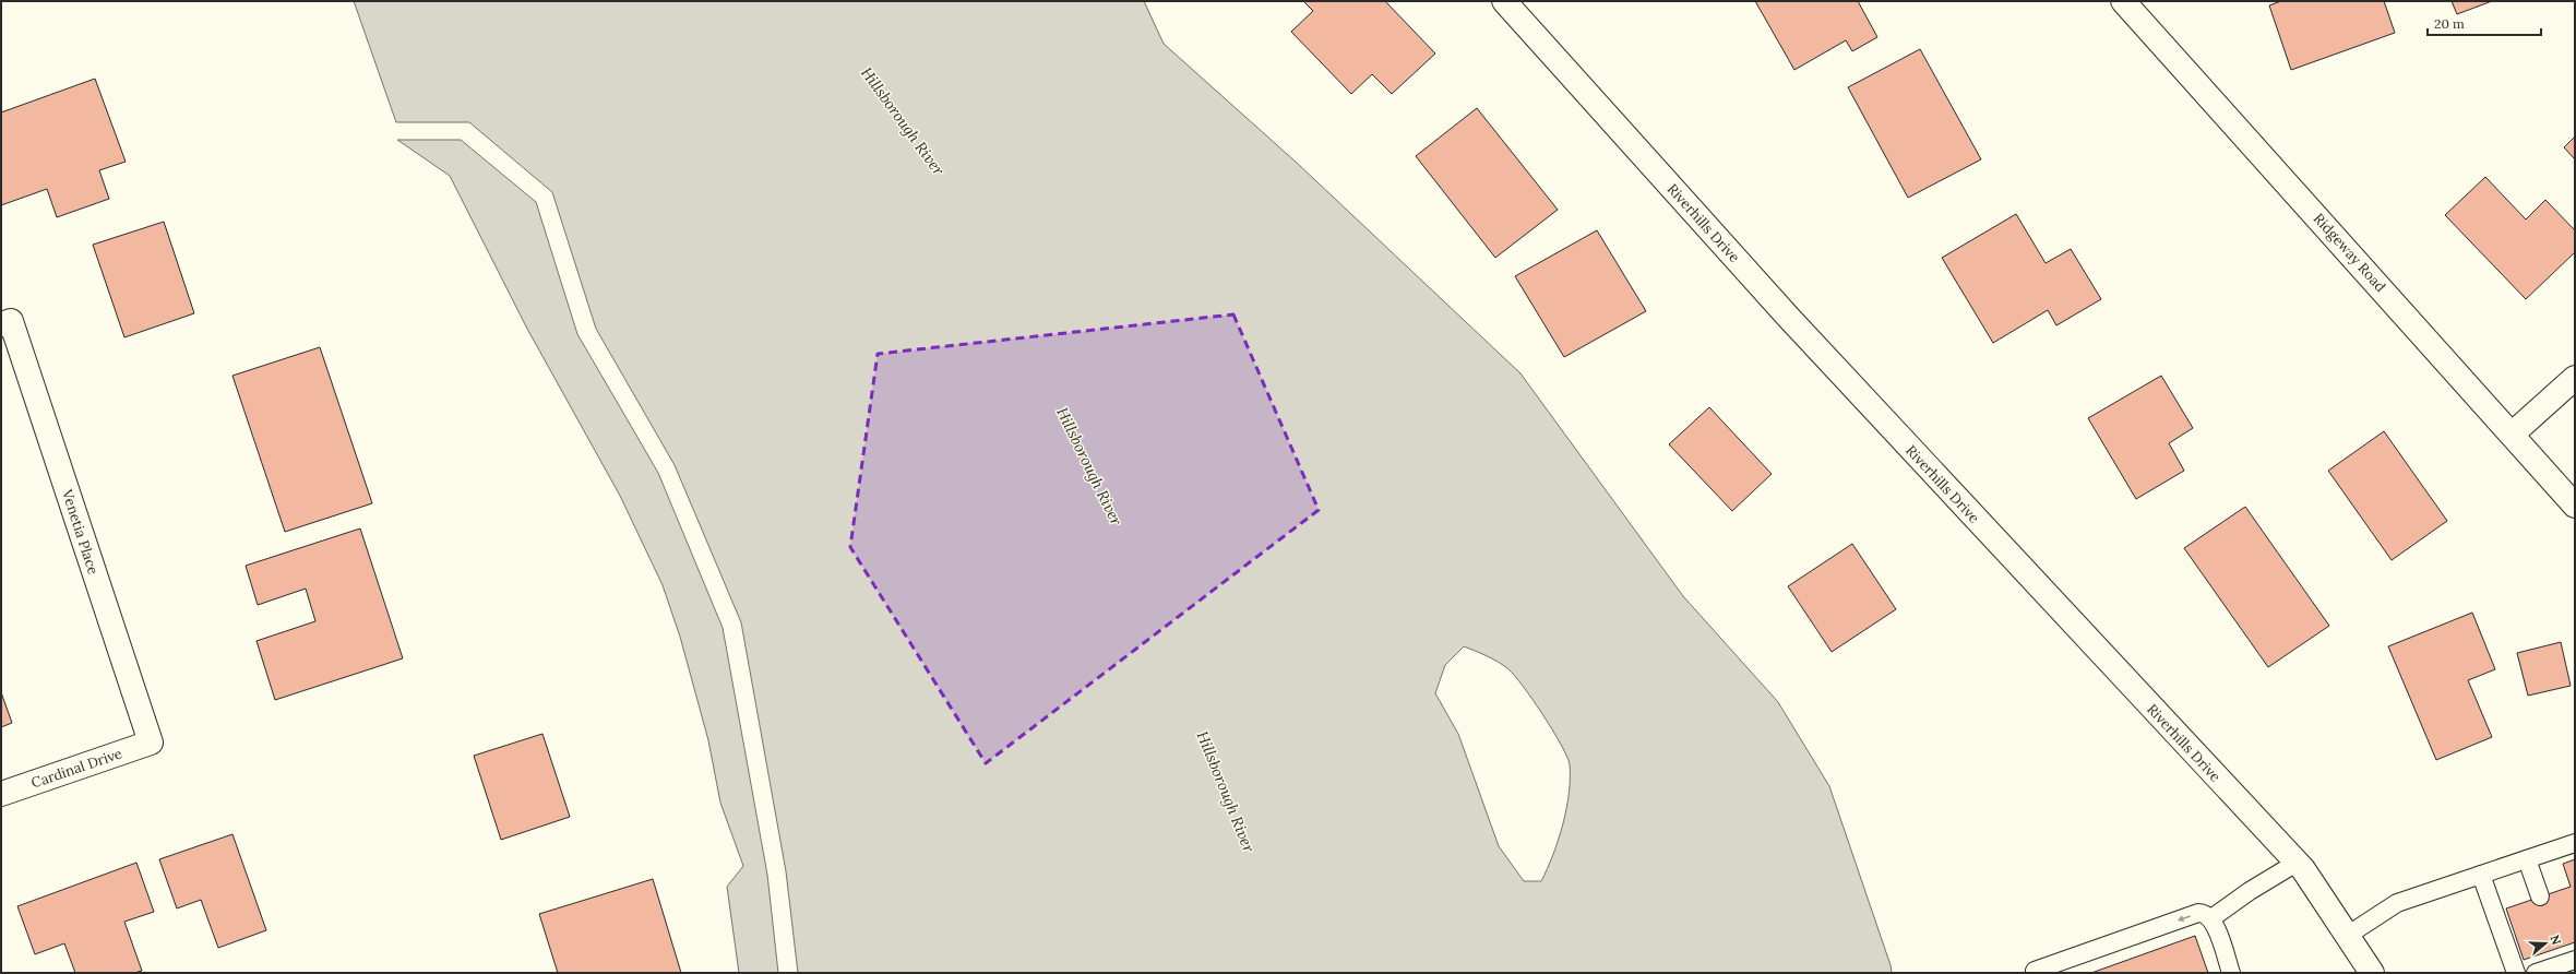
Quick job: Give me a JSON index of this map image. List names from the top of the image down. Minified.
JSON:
{"streets":{"street":["Riverhills Drive","Ridgeway Road","Venetia Place","Cardinal Drive"]},"crossings":[["Venetia Place","Cardinal Drive"]],"water":["Hillsborough River"],"scale_bar":"20 m","north":"right"}
